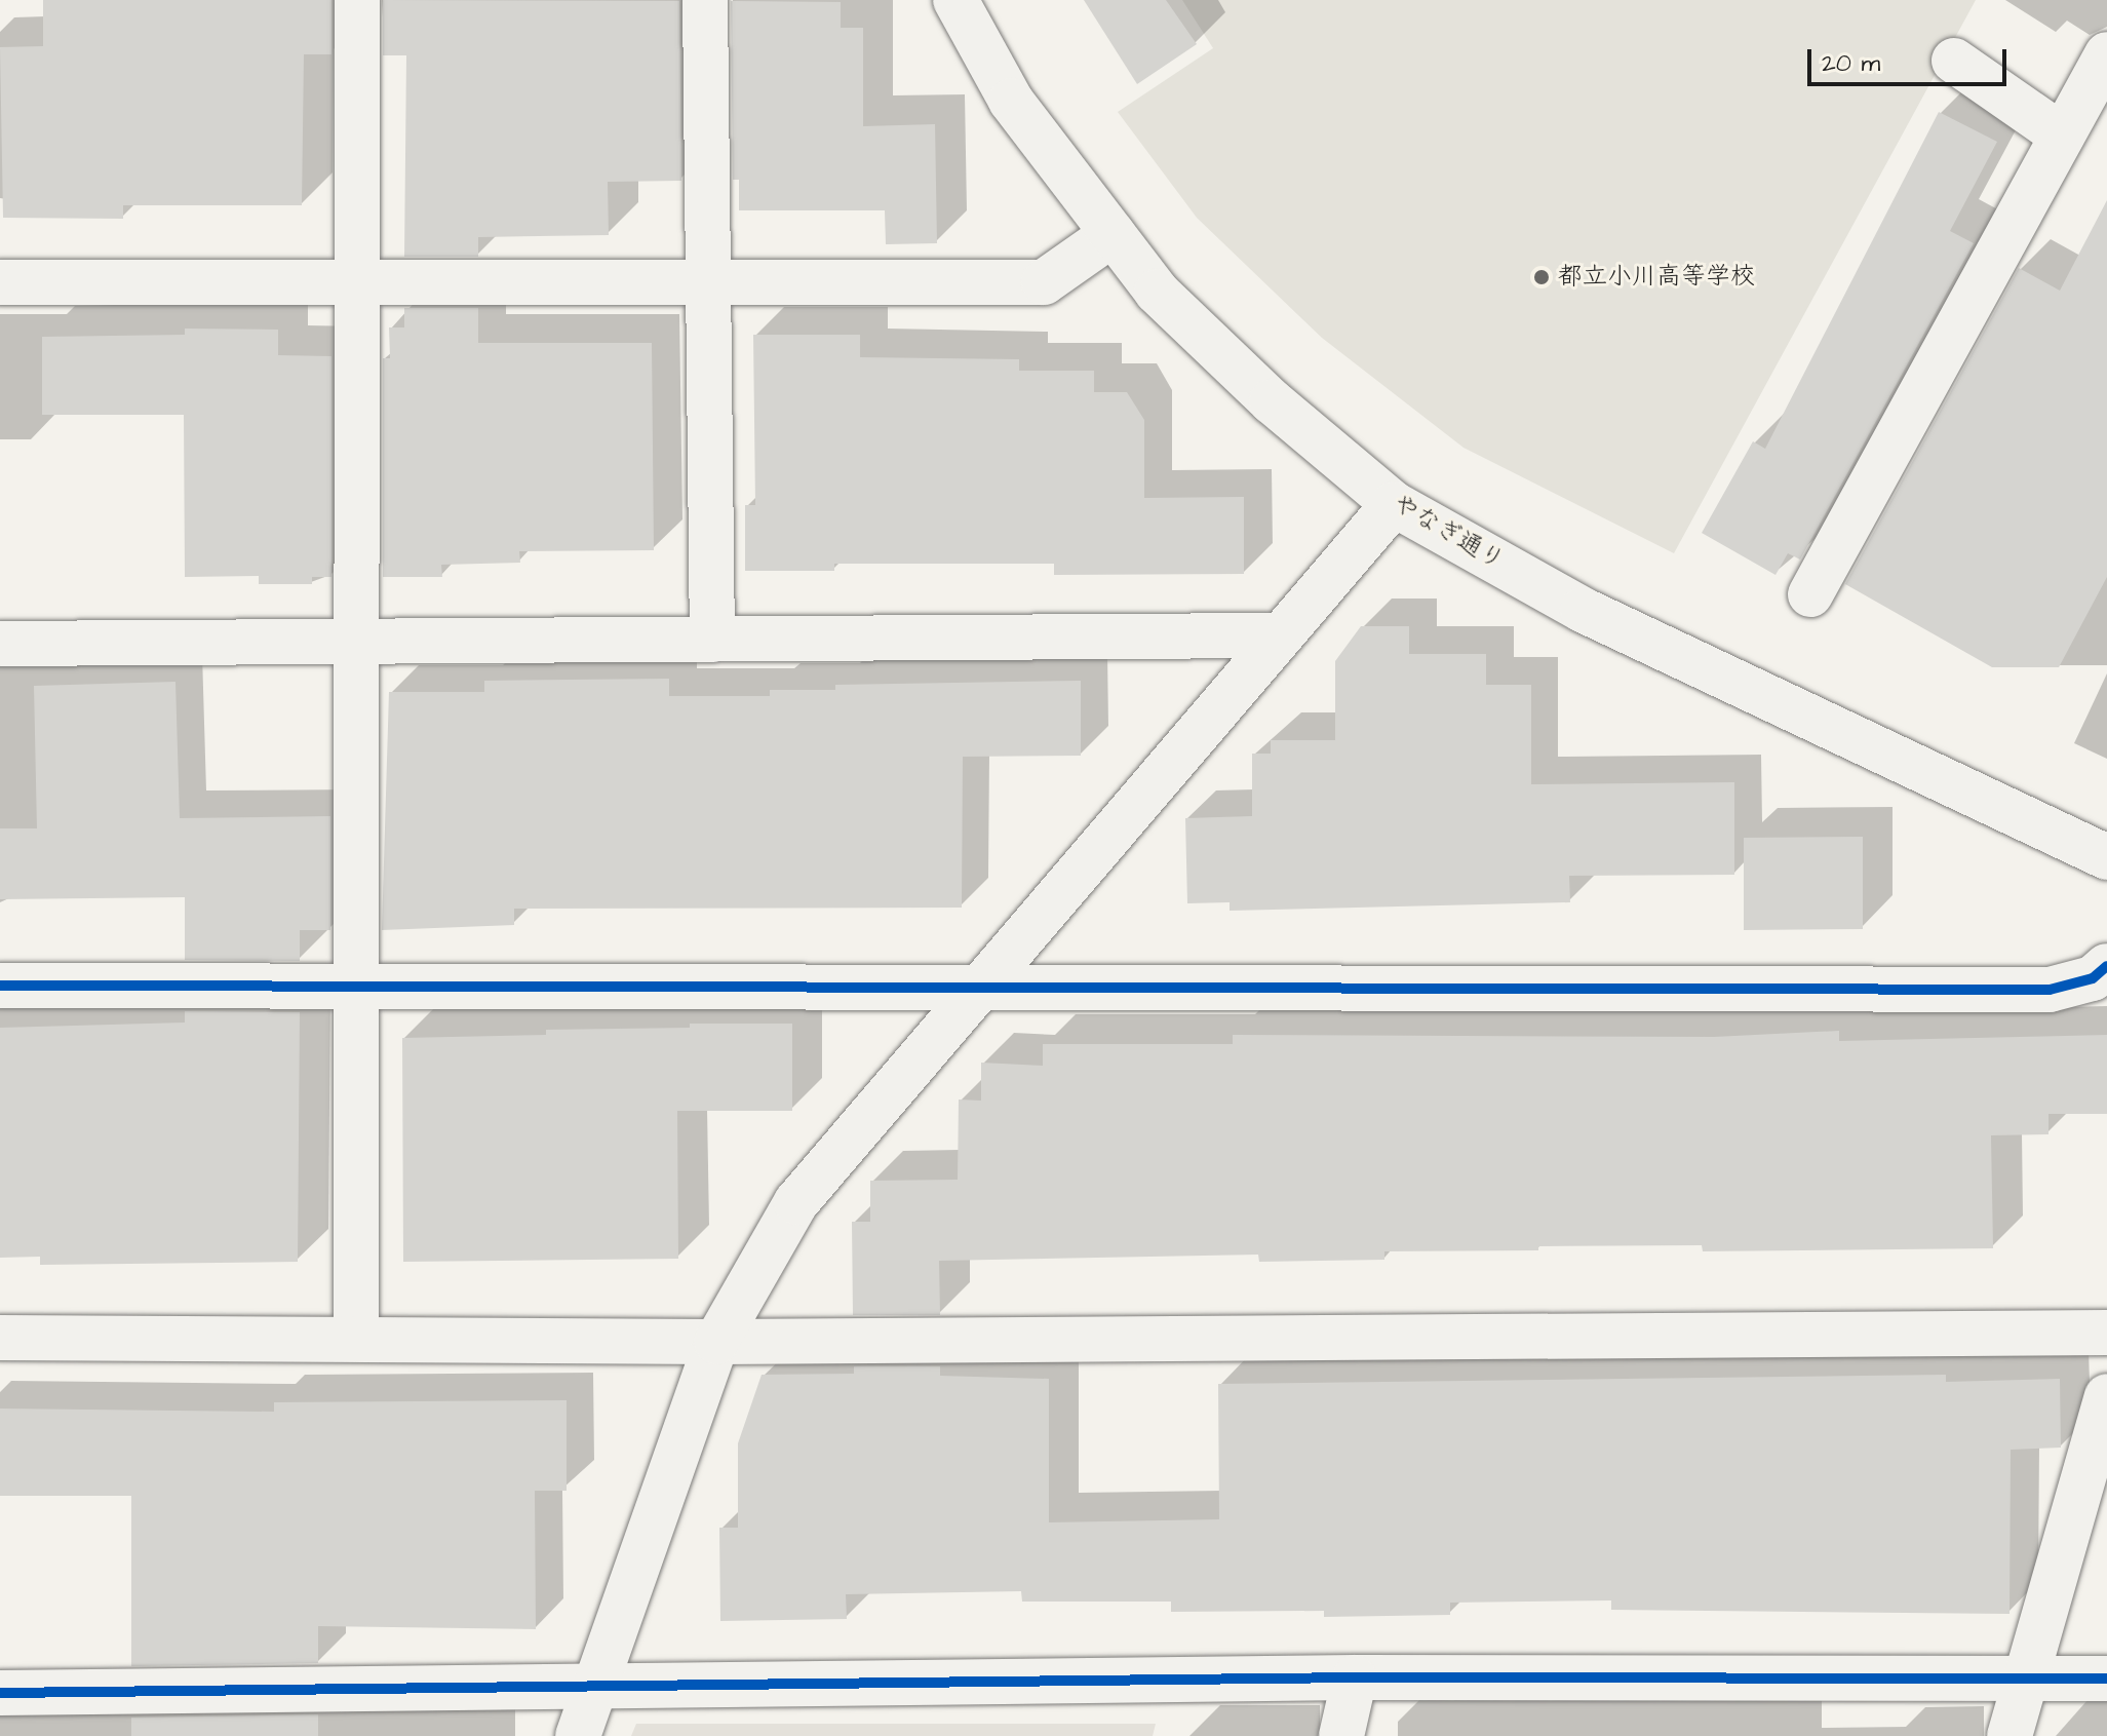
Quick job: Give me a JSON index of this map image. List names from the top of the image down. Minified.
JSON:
{"streets":{"street":["やなぎ通り"]},"places":["都立小川高等学校"],"scale_bar":"20 m"}
